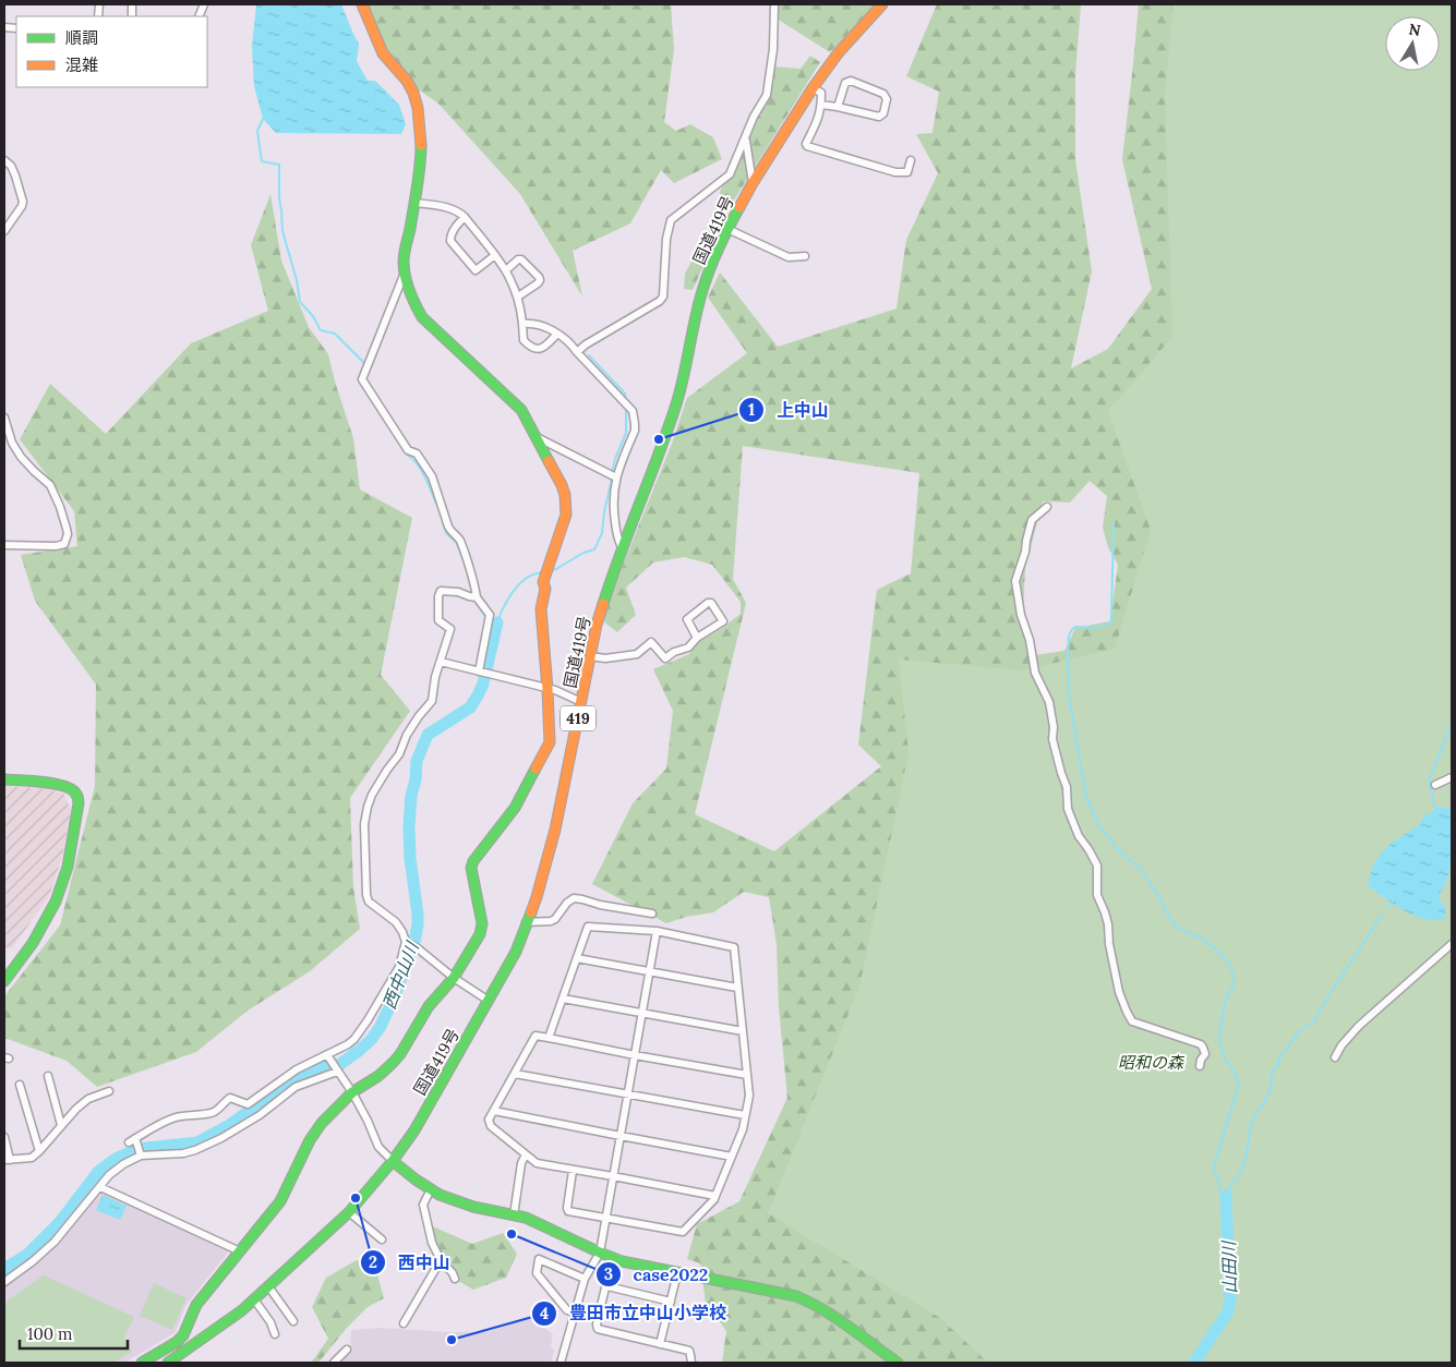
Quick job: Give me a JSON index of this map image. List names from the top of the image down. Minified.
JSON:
{"streets":{"main road":["国道419号","419"]},"water":["西中山川","山田川"],"parks":["昭和の森"],"places":["上中山","西中山","case2022","豊田市立中山小学校"],"legend":["順調","混雑"],"scale_bar":"100 m","north":"top"}
